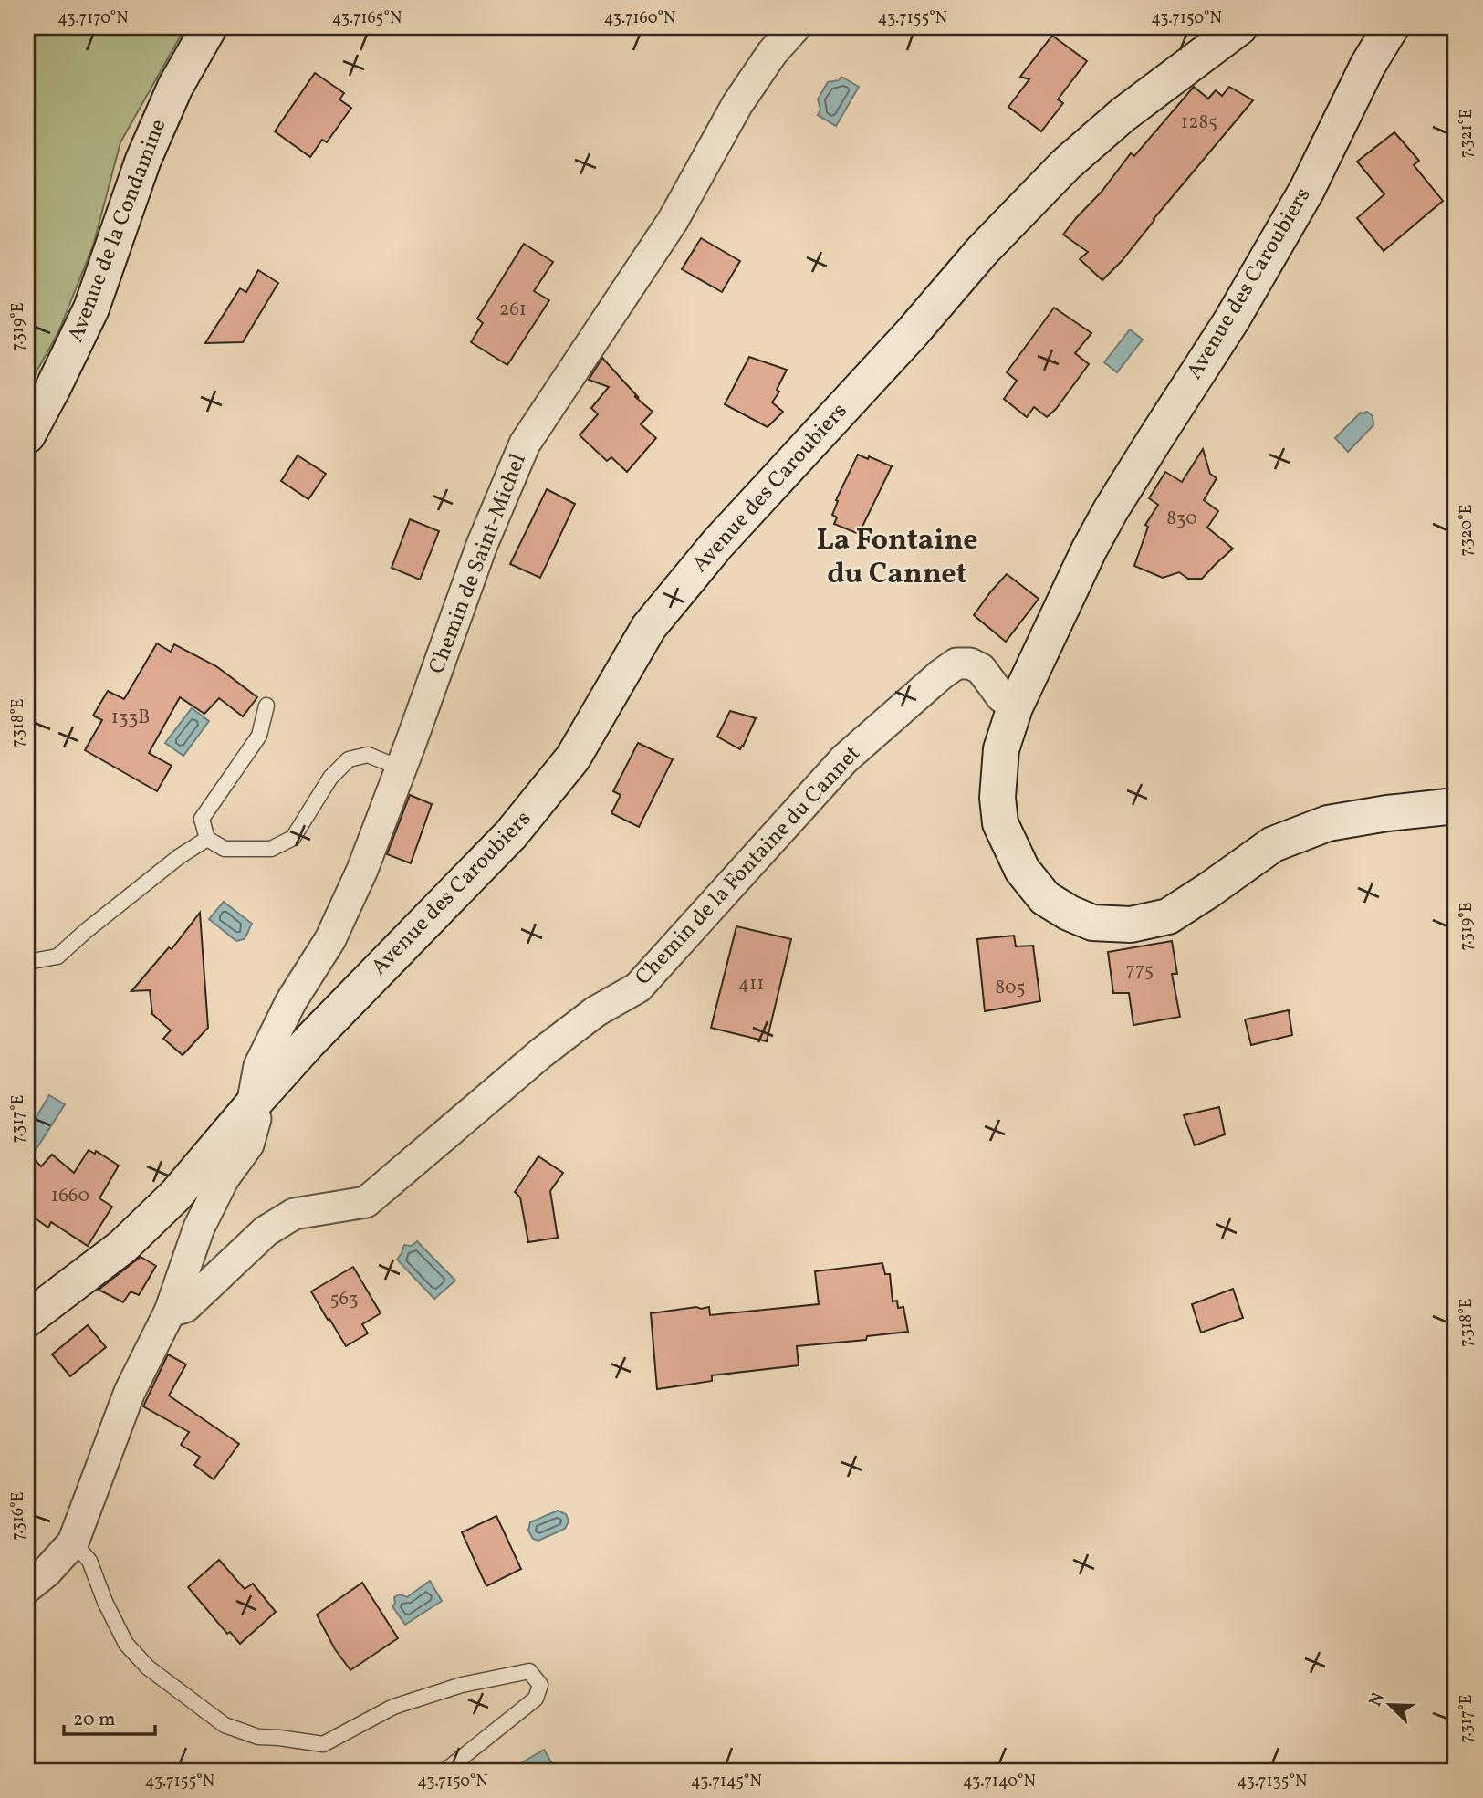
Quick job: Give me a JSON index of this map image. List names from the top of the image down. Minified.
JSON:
{"streets":{"street":["Avenue de la Condamine","Avenue des Caroubiers","Chemin de Saint-Michel","Chemin de la Fontaine du Cannet"]},"crossings":[["Avenue des Caroubiers","Chemin de Saint-Michel"],["Avenue des Caroubiers","Chemin de la Fontaine du Cannet"],["Chemin de Saint-Michel","Chemin de la Fontaine du Cannet"]],"districts":["La Fontaine du Cannet"],"house_numbers":["1285","261","830","133B","775","411","805","1660","563"],"scale_bar":"20 m","north":"top left","coordinates":["43.7170°N","43.7165°N","43.7160°N","43.7155°N","43.7150°N","7.321°E","7.319°E","7.320°E","7.318°E","7.317°E","7.316°E","43.7145°N","43.7140°N","43.7135°N"]}
